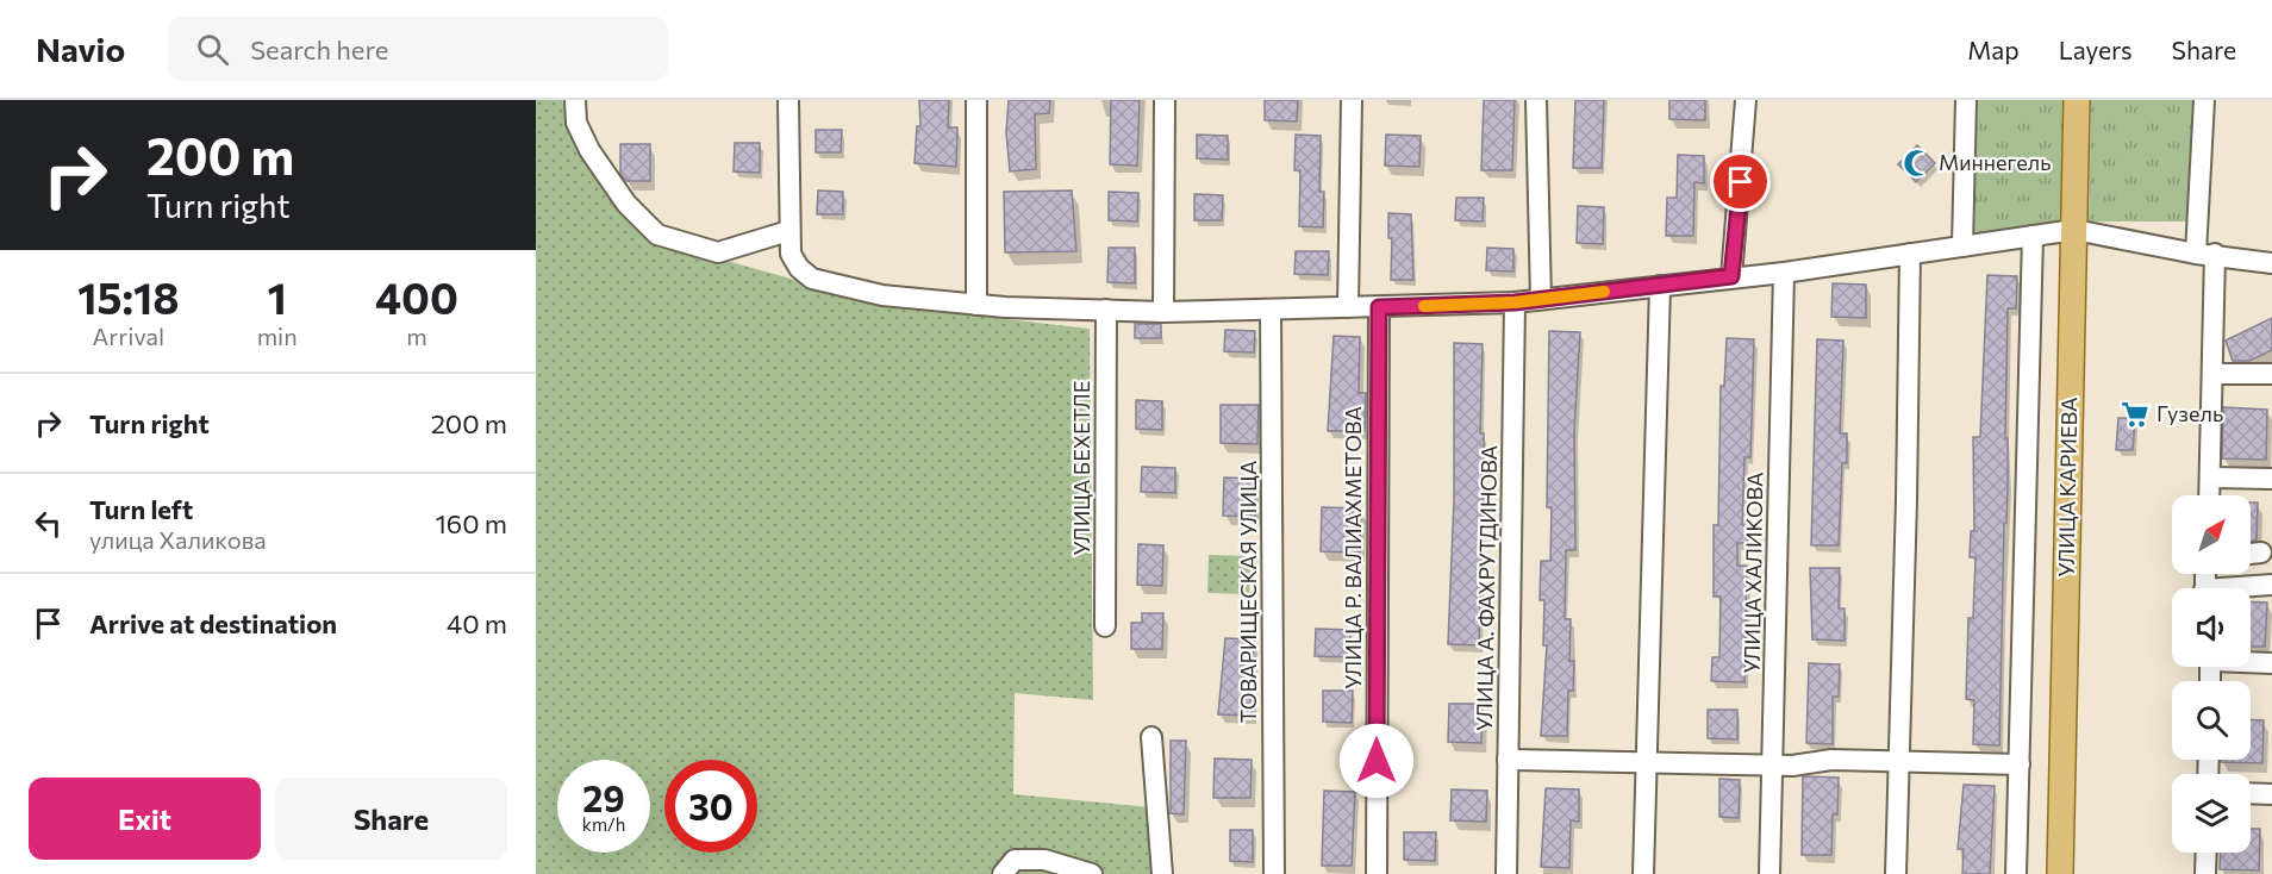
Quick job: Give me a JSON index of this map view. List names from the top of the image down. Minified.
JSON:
{"streets":{"main road":["УЛИЦА КАРИЕВА"],"street":["УЛИЦА БЕХЕТЛЕ","УЛИЦА Р. ВАЛИАХМЕТОВА","УЛИЦА ХАЛИКОВА","УЛИЦА А. ФАХРУТДИНОВА","ТОВАРИЩЕСКАЯ УЛИЦА"]},"places":{"mosque":["Миннегель"],"supermarket":["Гузель"]},"north":"top right","page":{"header":"Navio","search":"Search here","nav":["Map","Layers","Share"],"turn":["200 m","Turn right"],"eta":["15:18","Arrival","1","min","400","m"],"list":[{"name":"Turn right","value":"200 m"},{"name":"Turn left","note":"улица Халикова","value":"160 m"},{"name":"Arrive at destination","value":"40 m"}],"speed":"29 km/h","limit":"30","buttons":["Exit","Share"]}}
